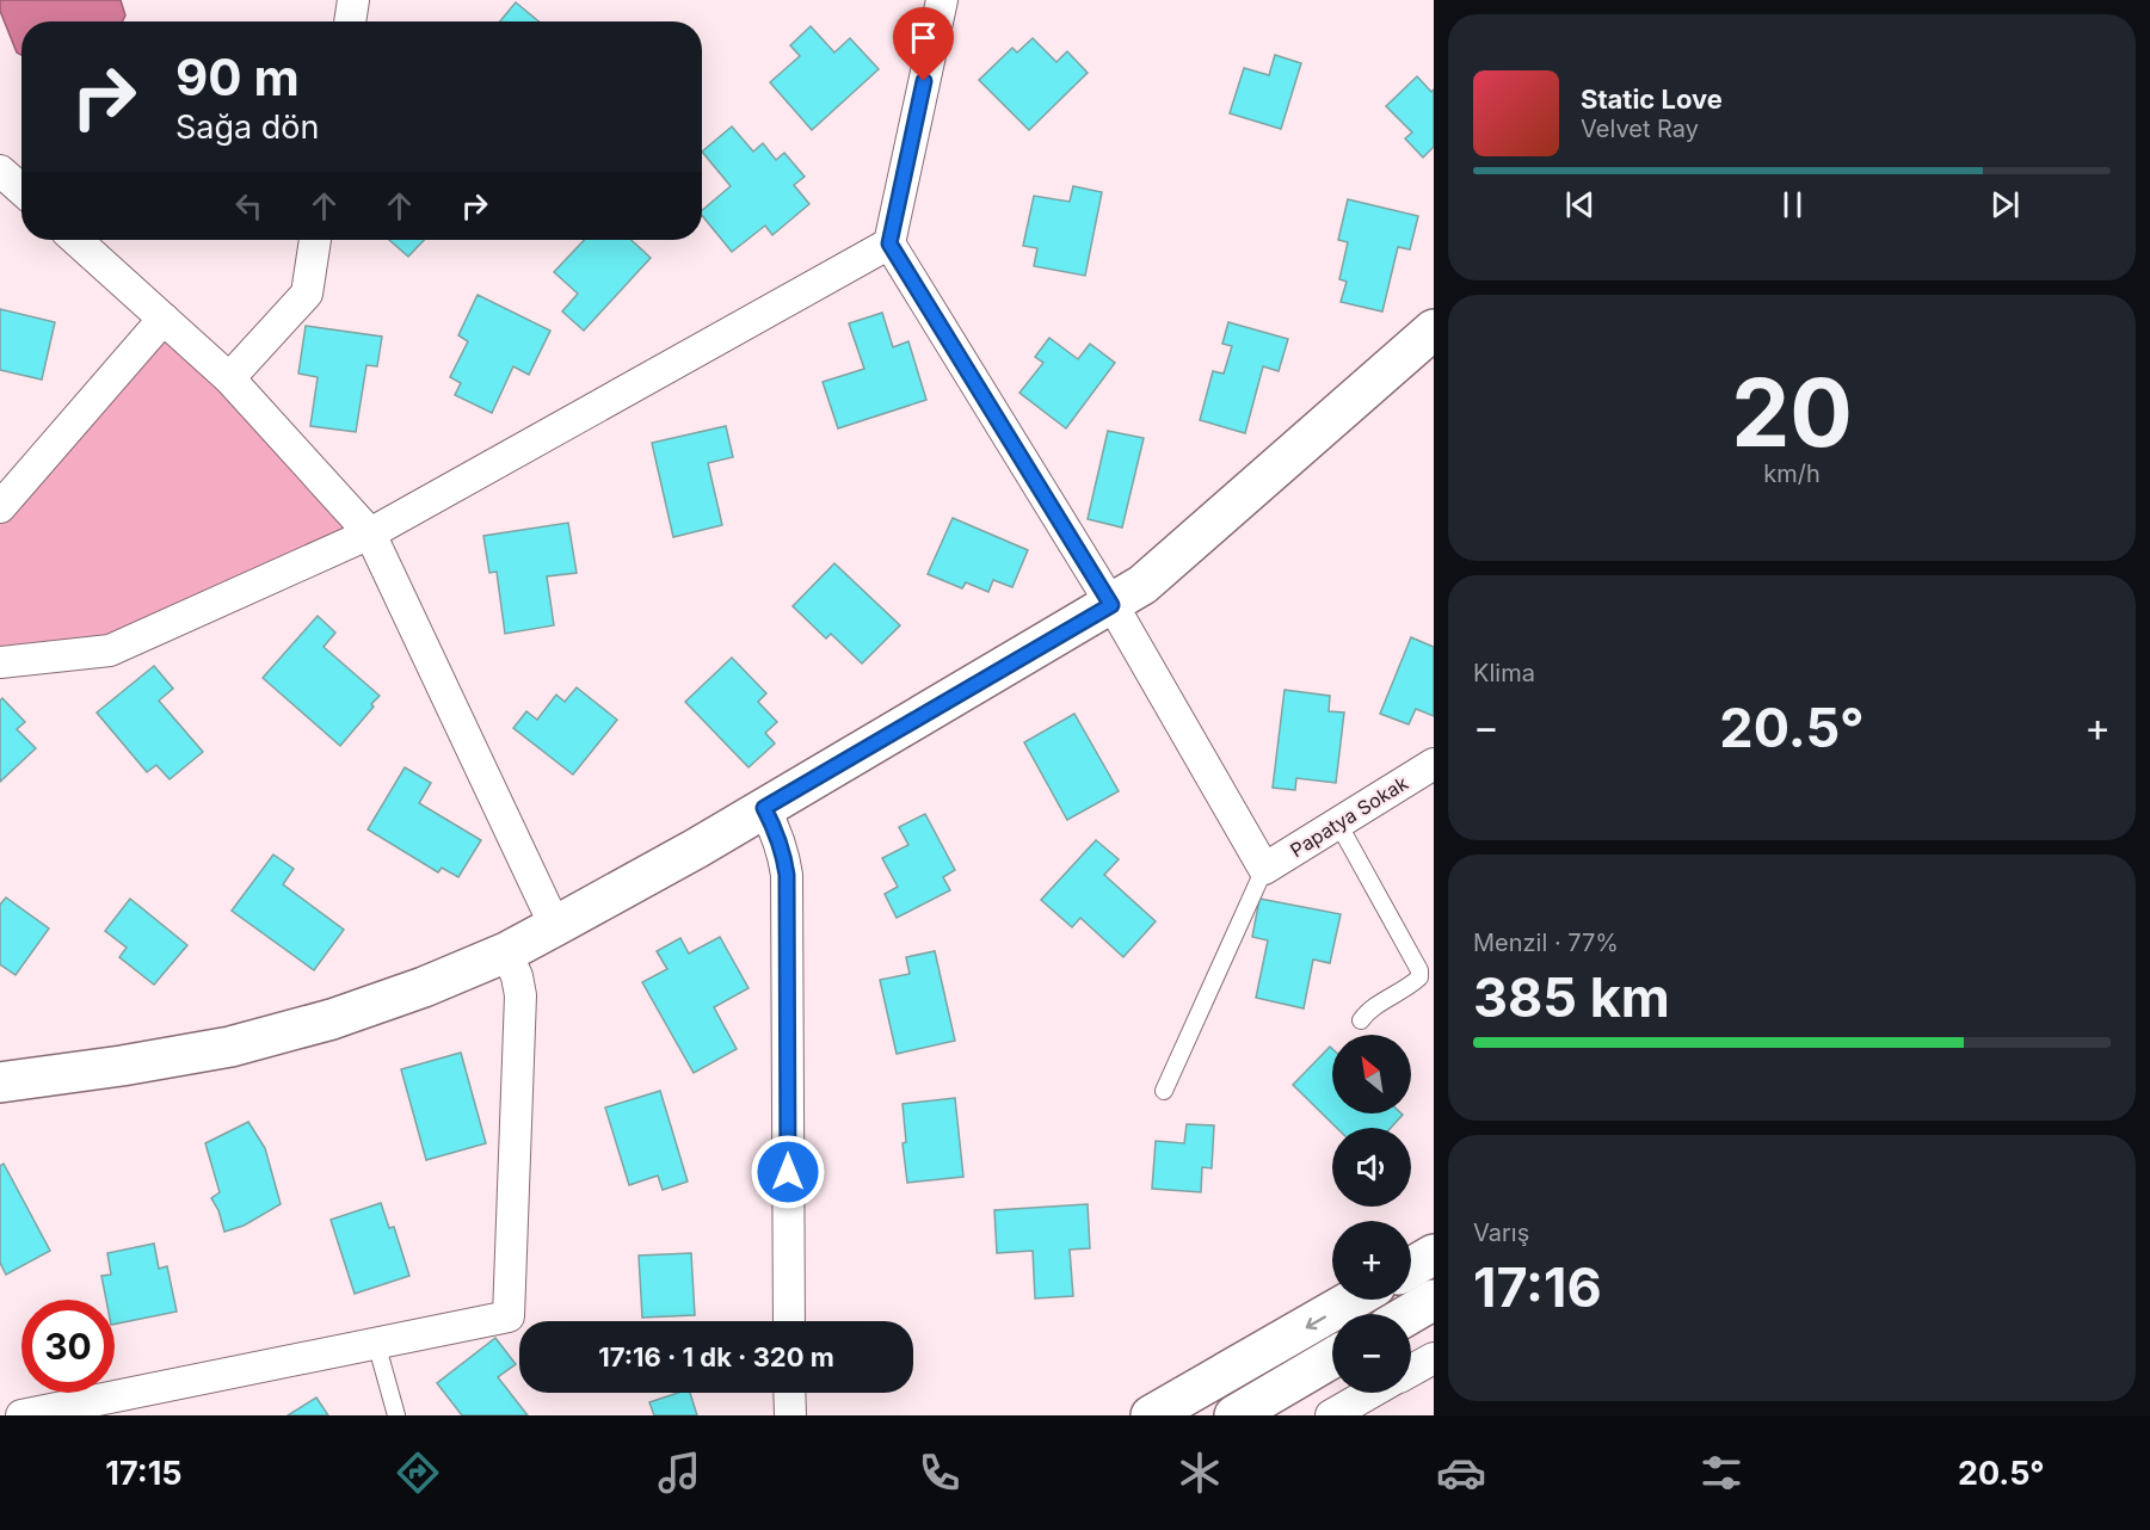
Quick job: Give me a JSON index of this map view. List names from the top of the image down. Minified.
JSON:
{"streets":{"street":["Papatya Sokak"]},"north":"top left","page":{"turn":["90 m","Sağa dön"],"song":["Static Love","Velvet Ray"],"tile":[["20","km/h"],"Klima",["Menzil · 77%","385 km"],["Varış","17:16"]],"heat":["−","20.5°","+"],"map_buttons":["+","−"],"limit":"30","trip":"17:16 · 1 dk · 320 m","tabs":["17:15","20.5°"]}}
